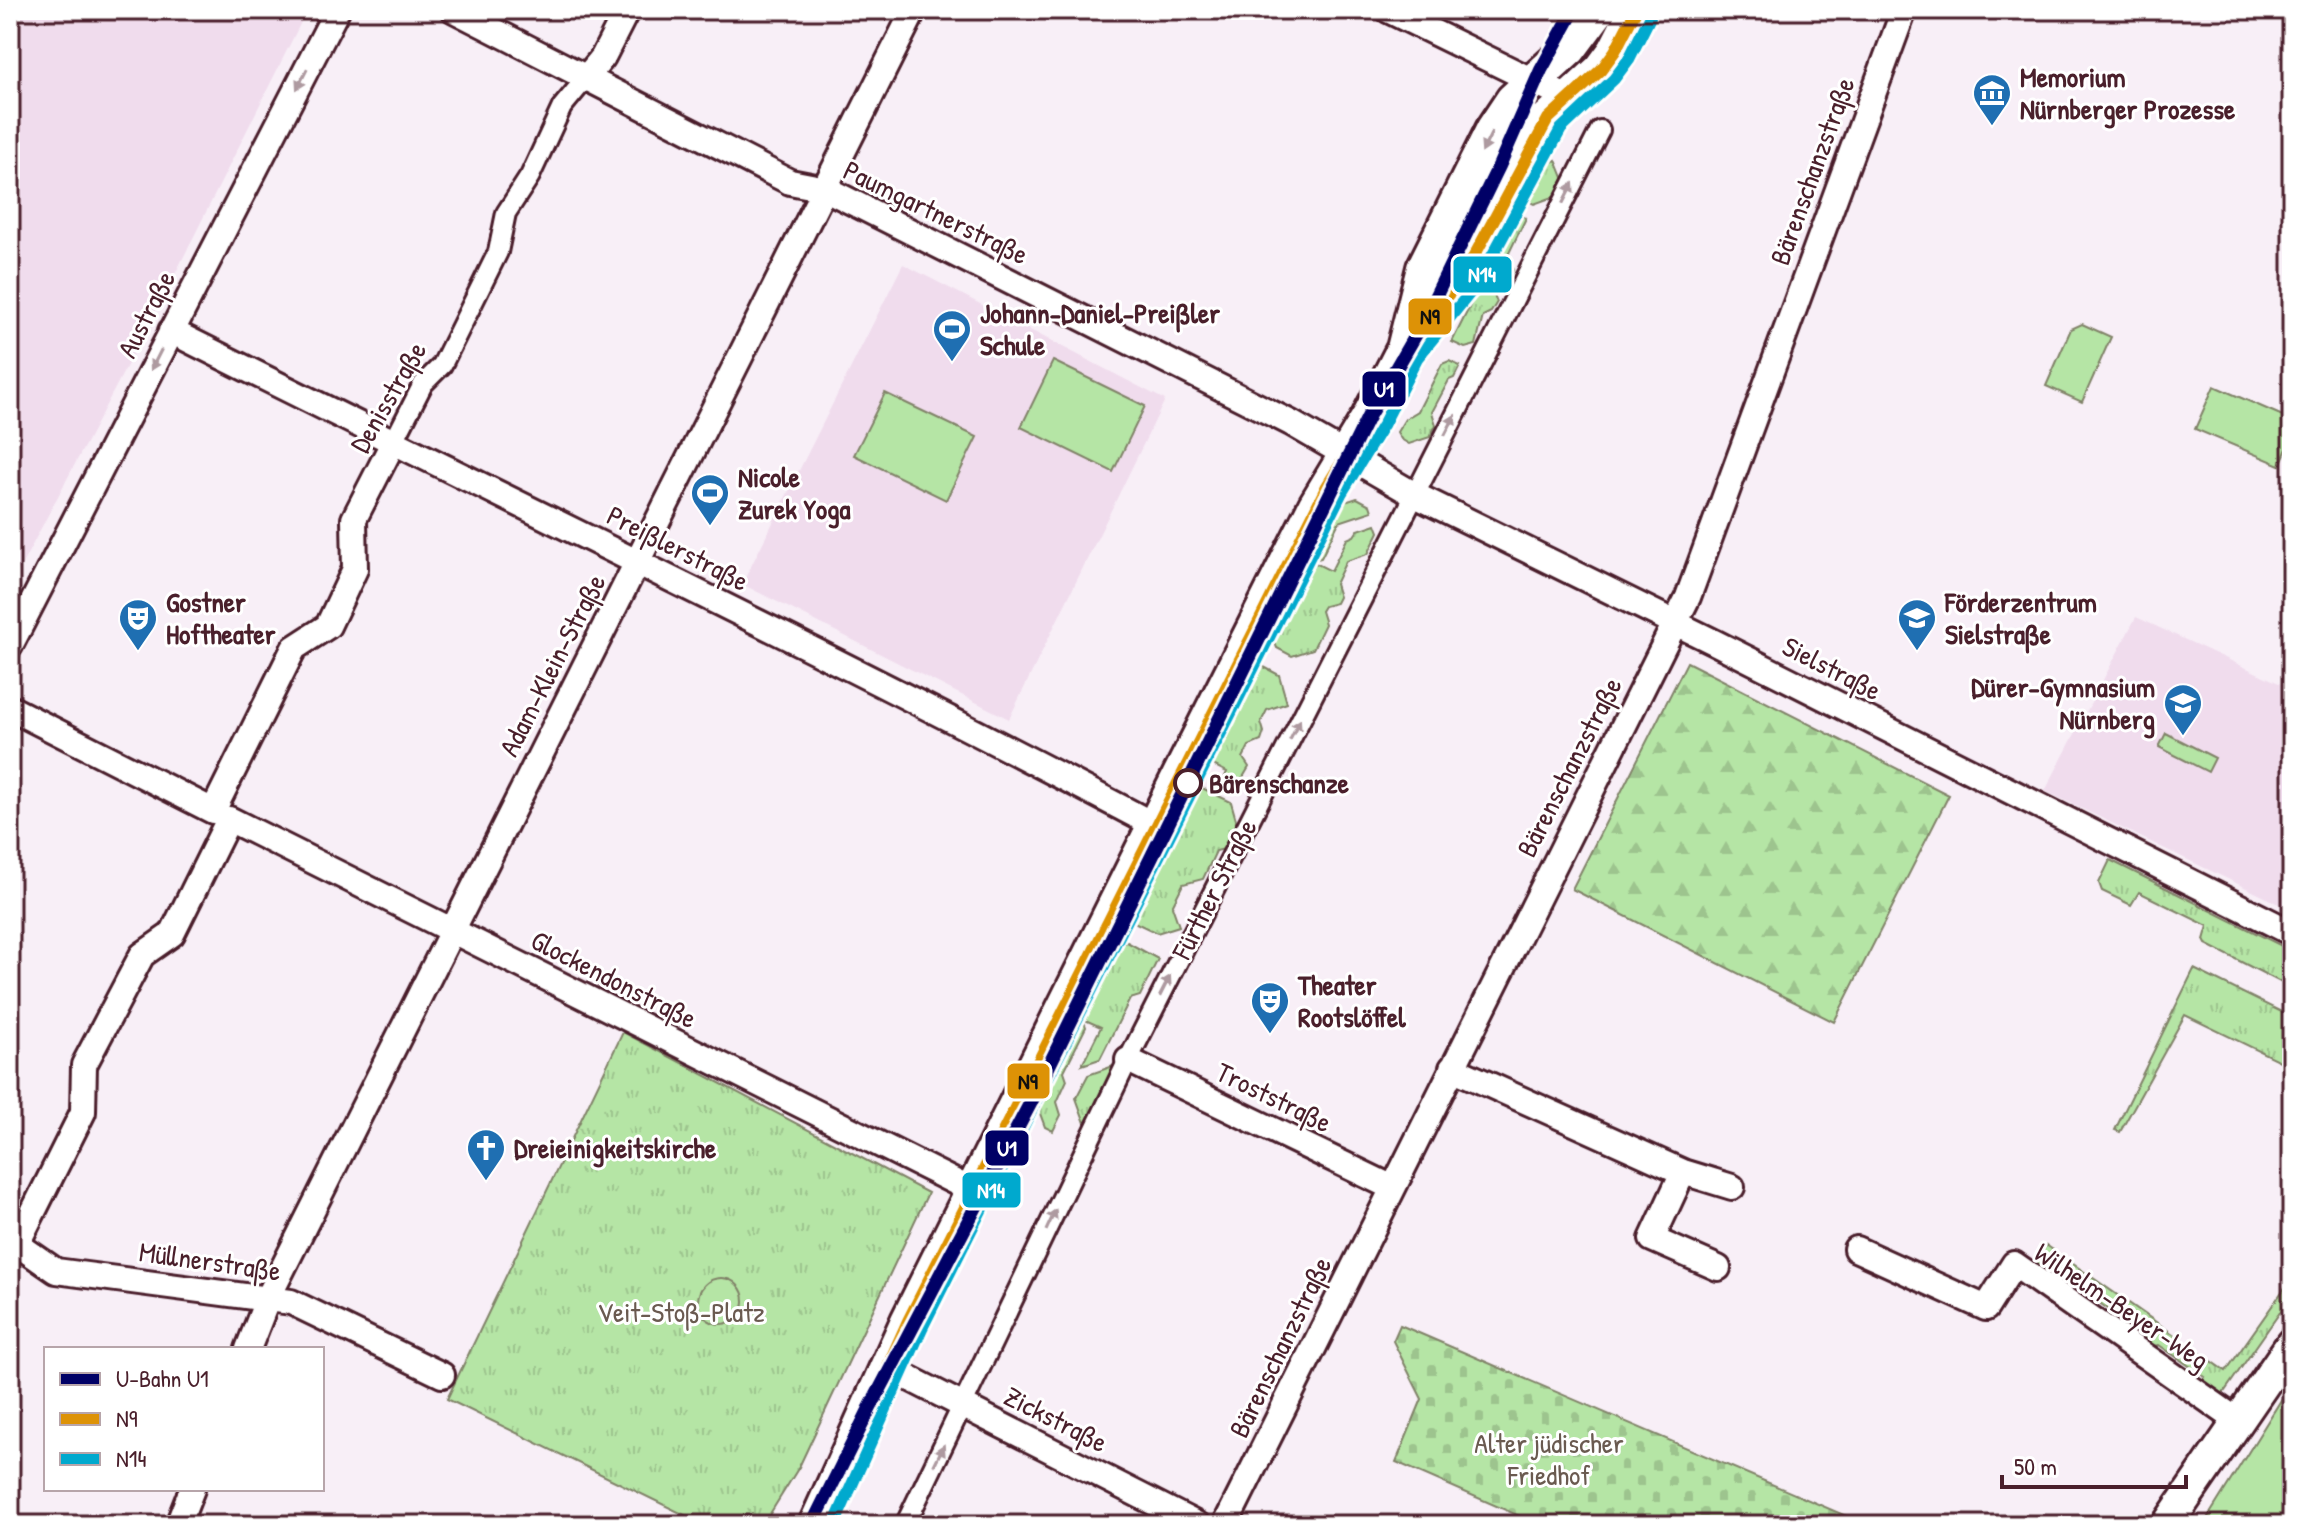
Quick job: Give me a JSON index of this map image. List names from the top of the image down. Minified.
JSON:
{"streets":{"street":["Bärenschanzstraße","Paumgartnerstraße","Austraße","Denisstraße","Preißlerstraße","Adam-Klein-Straße","Sielstraße","Fürther Straße","Glockendonstraße","Troststraße","Müllnerstraße","Wilhelm-Beyer-Weg","Zickstraße"]},"crossings":[["Bärenschanzstraße","Sielstraße"],["Bärenschanzstraße","Troststraße"],["Paumgartnerstraße","Denisstraße"],["Paumgartnerstraße","Adam-Klein-Straße"],["Paumgartnerstraße","Sielstraße"],["Austraße","Preißlerstraße"],["Denisstraße","Preißlerstraße"],["Denisstraße","Glockendonstraße"],["Denisstraße","Müllnerstraße"],["Preißlerstraße","Adam-Klein-Straße"],["Adam-Klein-Straße","Glockendonstraße"],["Adam-Klein-Straße","Müllnerstraße"],["Sielstraße","Fürther Straße"],["Fürther Straße","Troststraße"],["Fürther Straße","Zickstraße"]],"one_way":["Austraße","Fürther Straße"],"parks":["Veit-Stoß-Platz","Alter jüdischer Friedhof"],"places":{"museum":["Memorium Nürnberger Prozesse"],"sports":["Johann-Daniel-Preißler Schule","Nicole Zurek Yoga"],"theatre":["Gostner Hoftheater","Theater Rootslöffel"],"school or university":["Förderzentrum Sielstraße","Dürer-Gymnasium Nürnberg"],"other":["Bärenschanze"],"church":["Dreieinigkeitskirche"]},"lines":["metro line U1","transit line N9","transit line N14"],"legend":["U-Bahn U1","N9","N14"],"scale_bar":"50 m"}
